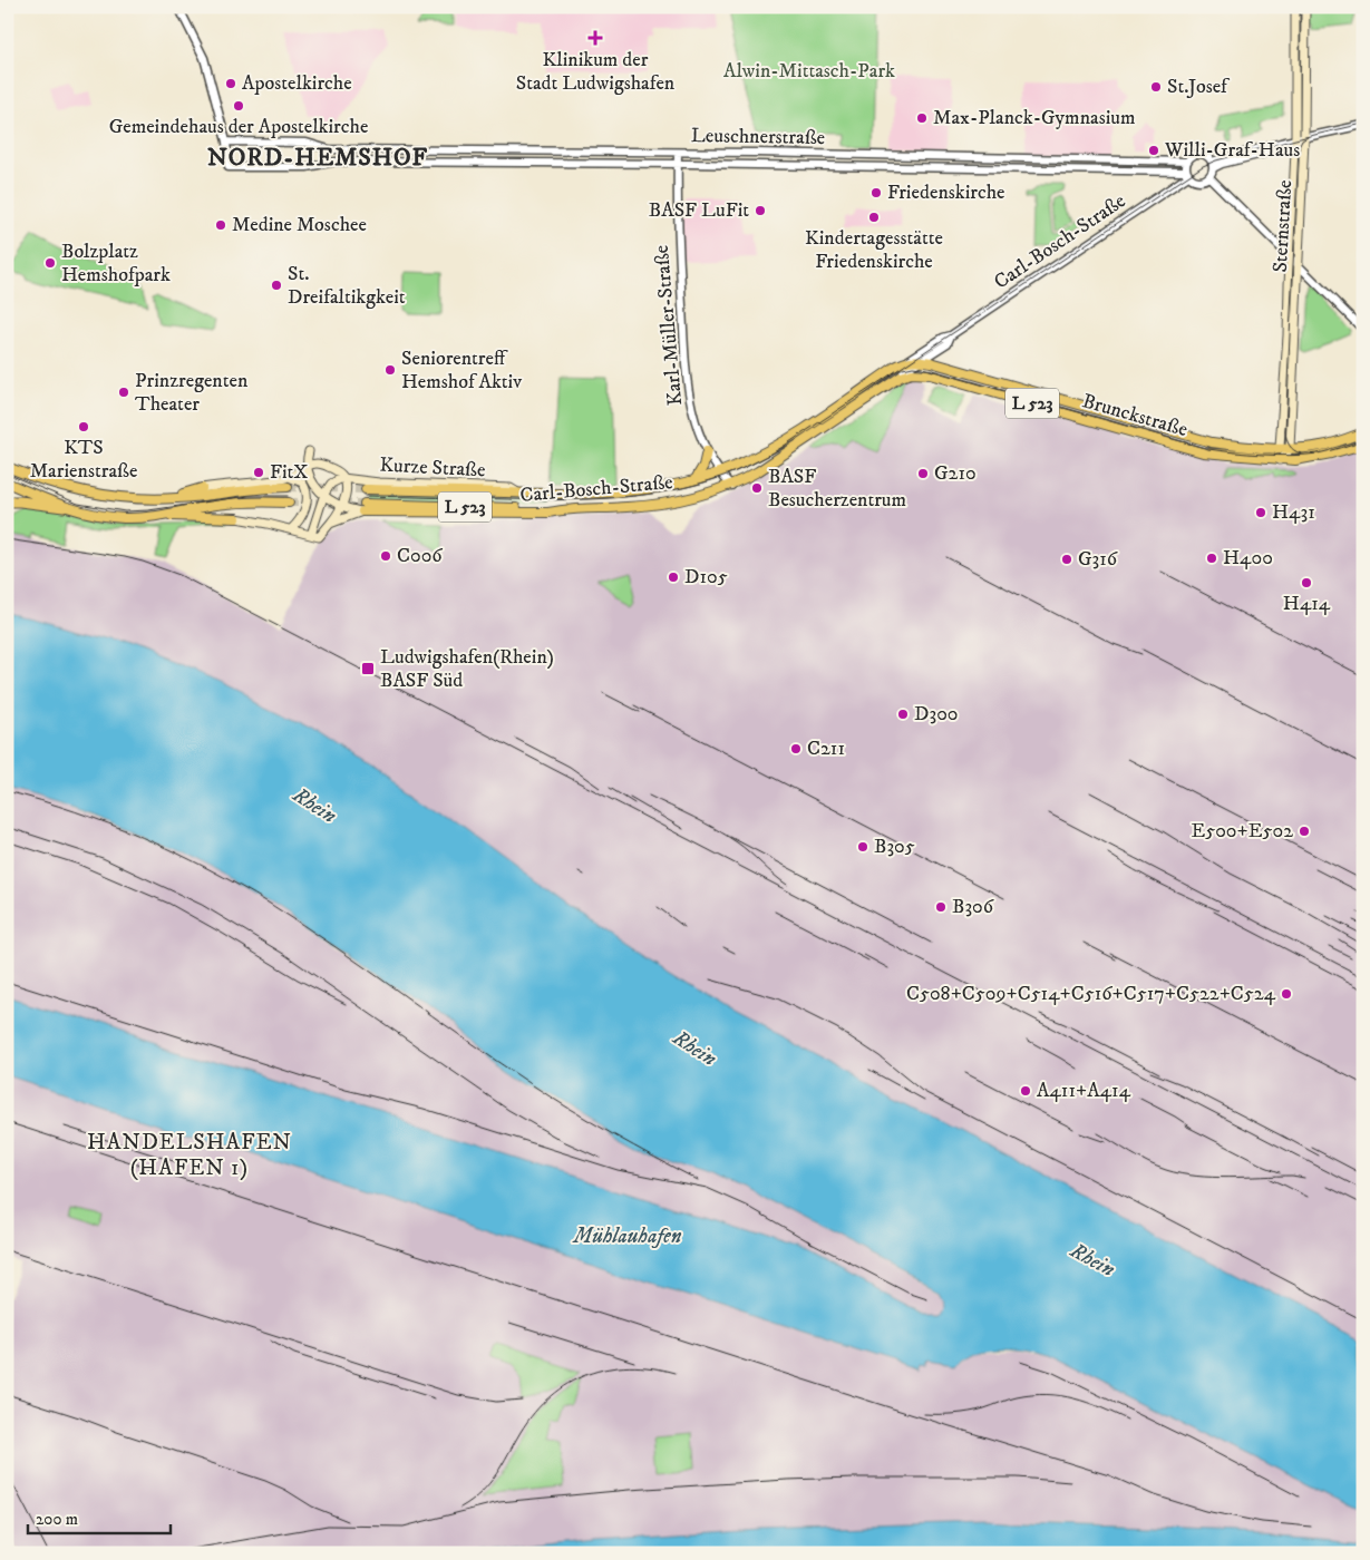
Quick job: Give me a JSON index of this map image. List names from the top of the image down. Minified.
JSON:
{"streets":{"main road":["Sternstraße","Carl-Bosch-Straße","L 523","Brunckstraße","Kurze Straße"],"street":["Leuschnerstraße","Karl-Müller-Straße"]},"crossings":[["Leuschnerstraße","Carl-Bosch-Straße"],["Leuschnerstraße","Karl-Müller-Straße"],["Sternstraße","Brunckstraße"],["Carl-Bosch-Straße","Karl-Müller-Straße"],["Carl-Bosch-Straße","L 523"],["Carl-Bosch-Straße","Brunckstraße"],["Carl-Bosch-Straße","Kurze Straße"],["L 523","Kurze Straße"]],"districts":["NORD-HEMSHOF","HANDELSHAFEN (HAFEN 1)"],"water":["Rhein","Mühlauhafen"],"parks":["Alwin-Mittasch-Park"],"places":{"health":["Klinikum der Stadt Ludwigshafen"],"other":["Apostelkirche","St.Josef","Gemeindehaus der Apostelkirche","Max-Planck-Gymnasium","Willi-Graf-Haus","Friedenskirche","BASF LuFit","Kindertagesstätte Friedenskirche","Medine Moschee","Bolzplatz Hemshofpark","St. Dreifaltikgkeit","Seniorentreff Hemshof Aktiv","Prinzregenten Theater","KTS Marienstraße","FitX","G210","BASF Besucherzentrum","H431","C006","H400","G316","D105","H414","D300","C211","E500+E502","B305","B306","C508+C509+C514+C516+C517+C522+C524","A411+A414"],"transit":["Ludwigshafen(Rhein) BASF Süd"]},"scale_bar":"200 m"}
